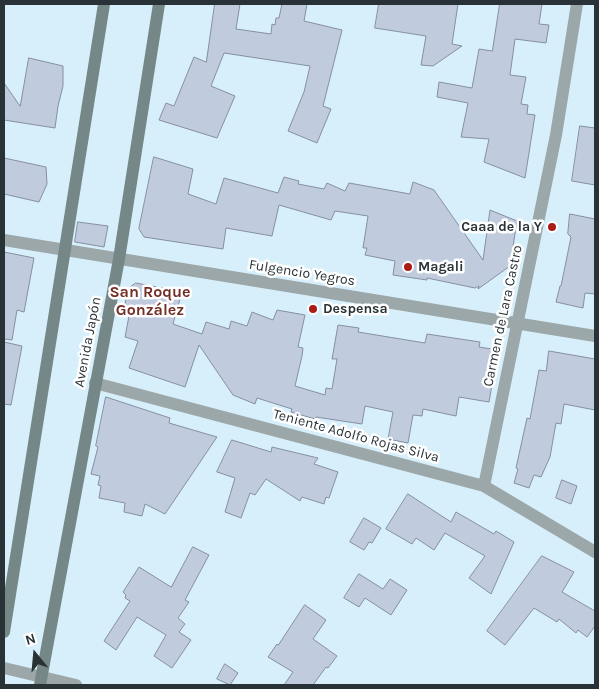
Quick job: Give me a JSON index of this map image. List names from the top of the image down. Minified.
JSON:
{"streets":{"main road":["Avenida Japón"],"street":["Fulgencio Yegros","Carmen de Lara Castro","Teniente Adolfo Rojas Silva"]},"crossings":[["Fulgencio Yegros","Carmen de Lara Castro"],["Fulgencio Yegros","Avenida Japón"],["Carmen de Lara Castro","Teniente Adolfo Rojas Silva"],["Avenida Japón","Teniente Adolfo Rojas Silva"]],"districts":["San Roque González"],"places":["Caaa de la Y","Magali","Despensa"],"north":"top"}
